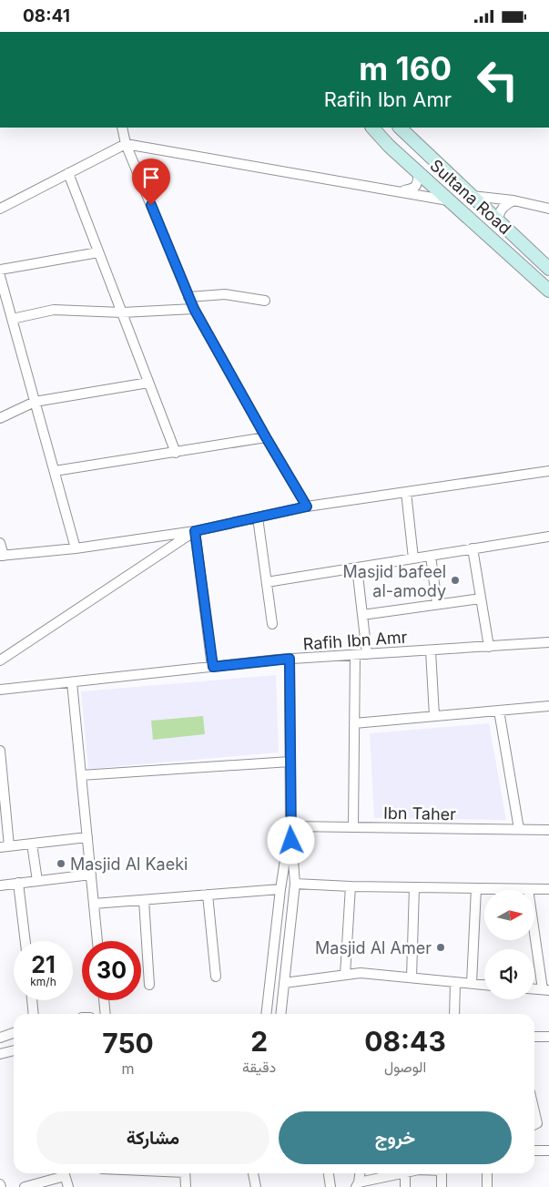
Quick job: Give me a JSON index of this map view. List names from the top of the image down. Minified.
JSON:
{"streets":{"main road":["Sultana Road"],"street":["Rafih Ibn Amr","Ibn Taher"]},"places":["Masjid bafeel al-amody","Masjid Al Kaeki","Masjid Al Amer"],"north":"right","page":{"status":"08:41","turn":["160 m","Rafih Ibn Amr"],"speed":"21 km/h","limit":"30","eta":["08:43","الوصول","2","دقيقة","750","m"],"buttons":["خروج","مشاركة"]}}
